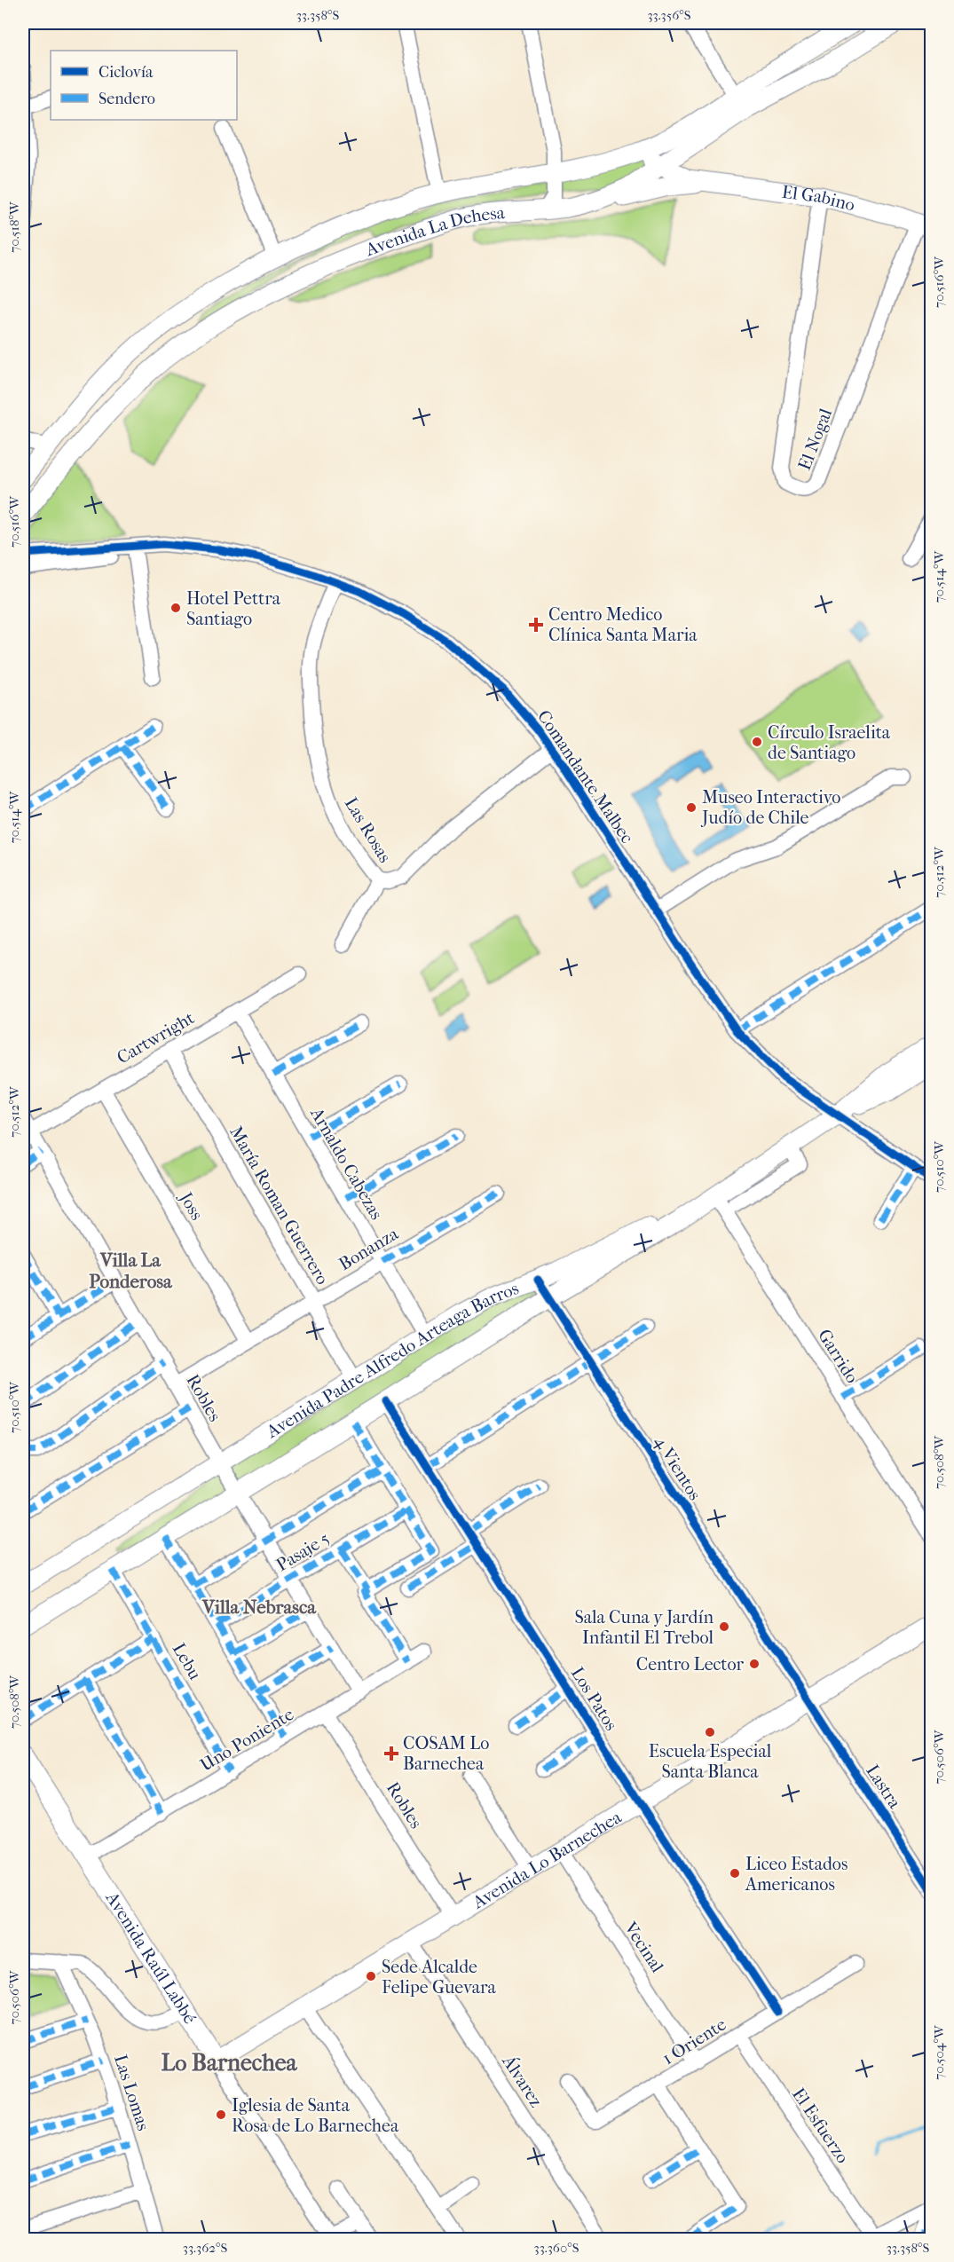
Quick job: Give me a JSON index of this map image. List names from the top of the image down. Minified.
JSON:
{"streets":{"main road":["El Gabino","Avenida La Dehesa","Avenida Padre Alfredo Arteaga Barros","Avenida Lo Barnechea","Avenida Raúl Labbé"],"street":["El Nogal","Comandante Malbec","Las Rosas","Cartwright","Arnaldo Cabezas","María Roman Guerrero","Joss","Bonanza","Garrido","Robles","4 Vientos","Pasaje 5","Lebu","Los Patos","Uno Poniente","Lastra","Vecinal","1 Oriente","Álvarez","Las Lomas","El Esfuerzo"]},"crossings":[["El Gabino","Avenida La Dehesa"],["El Gabino","El Nogal"],["Comandante Malbec","Las Rosas"],["Comandante Malbec","Avenida Padre Alfredo Arteaga Barros"],["Cartwright","Arnaldo Cabezas"],["Cartwright","María Roman Guerrero"],["Cartwright","Joss"],["Cartwright","Robles"],["Arnaldo Cabezas","Bonanza"],["Arnaldo Cabezas","Avenida Padre Alfredo Arteaga Barros"],["María Roman Guerrero","Bonanza"],["María Roman Guerrero","Avenida Padre Alfredo Arteaga Barros"],["Joss","Bonanza"],["Bonanza","Robles"],["Garrido","Avenida Padre Alfredo Arteaga Barros"],["Avenida Padre Alfredo Arteaga Barros","Robles"],["Avenida Padre Alfredo Arteaga Barros","4 Vientos"],["Avenida Padre Alfredo Arteaga Barros","Lebu"],["Avenida Padre Alfredo Arteaga Barros","Los Patos"],["Robles","Pasaje 5"],["Robles","Uno Poniente"],["Robles","Avenida Lo Barnechea"],["4 Vientos","Lastra"],["4 Vientos","Avenida Lo Barnechea"],["Lebu","Uno Poniente"],["Los Patos","Avenida Lo Barnechea"],["Los Patos","1 Oriente"],["Uno Poniente","Avenida Raúl Labbé"],["Lastra","Avenida Lo Barnechea"],["Avenida Lo Barnechea","Vecinal"],["Avenida Lo Barnechea","Avenida Raúl Labbé"],["Avenida Lo Barnechea","Álvarez"],["Vecinal","1 Oriente"],["1 Oriente","El Esfuerzo"]],"districts":["Villa La Ponderosa","Villa Nebrasca","Lo Barnechea"],"places":{"other":["Hotel Pettra Santiago","Círculo Israelita de Santiago","Museo Interactivo Judío de Chile","Sala Cuna y Jardín Infantil El Trebol","Centro Lector","Escuela Especial Santa Blanca","Liceo Estados Americanos","Sede Alcalde Felipe Guevara","Iglesia de Santa Rosa de Lo Barnechea"],"health":["Centro Medico Clínica Santa Maria","COSAM Lo Barnechea"]},"legend":["Ciclovía","Sendero"],"coordinates":["33.358°S","33.356°S","70.518°W","70.516°W","70.514°W","70.512°W","70.510°W","70.508°W","70.506°W","70.504°W","33.362°S","33.360°S"]}
